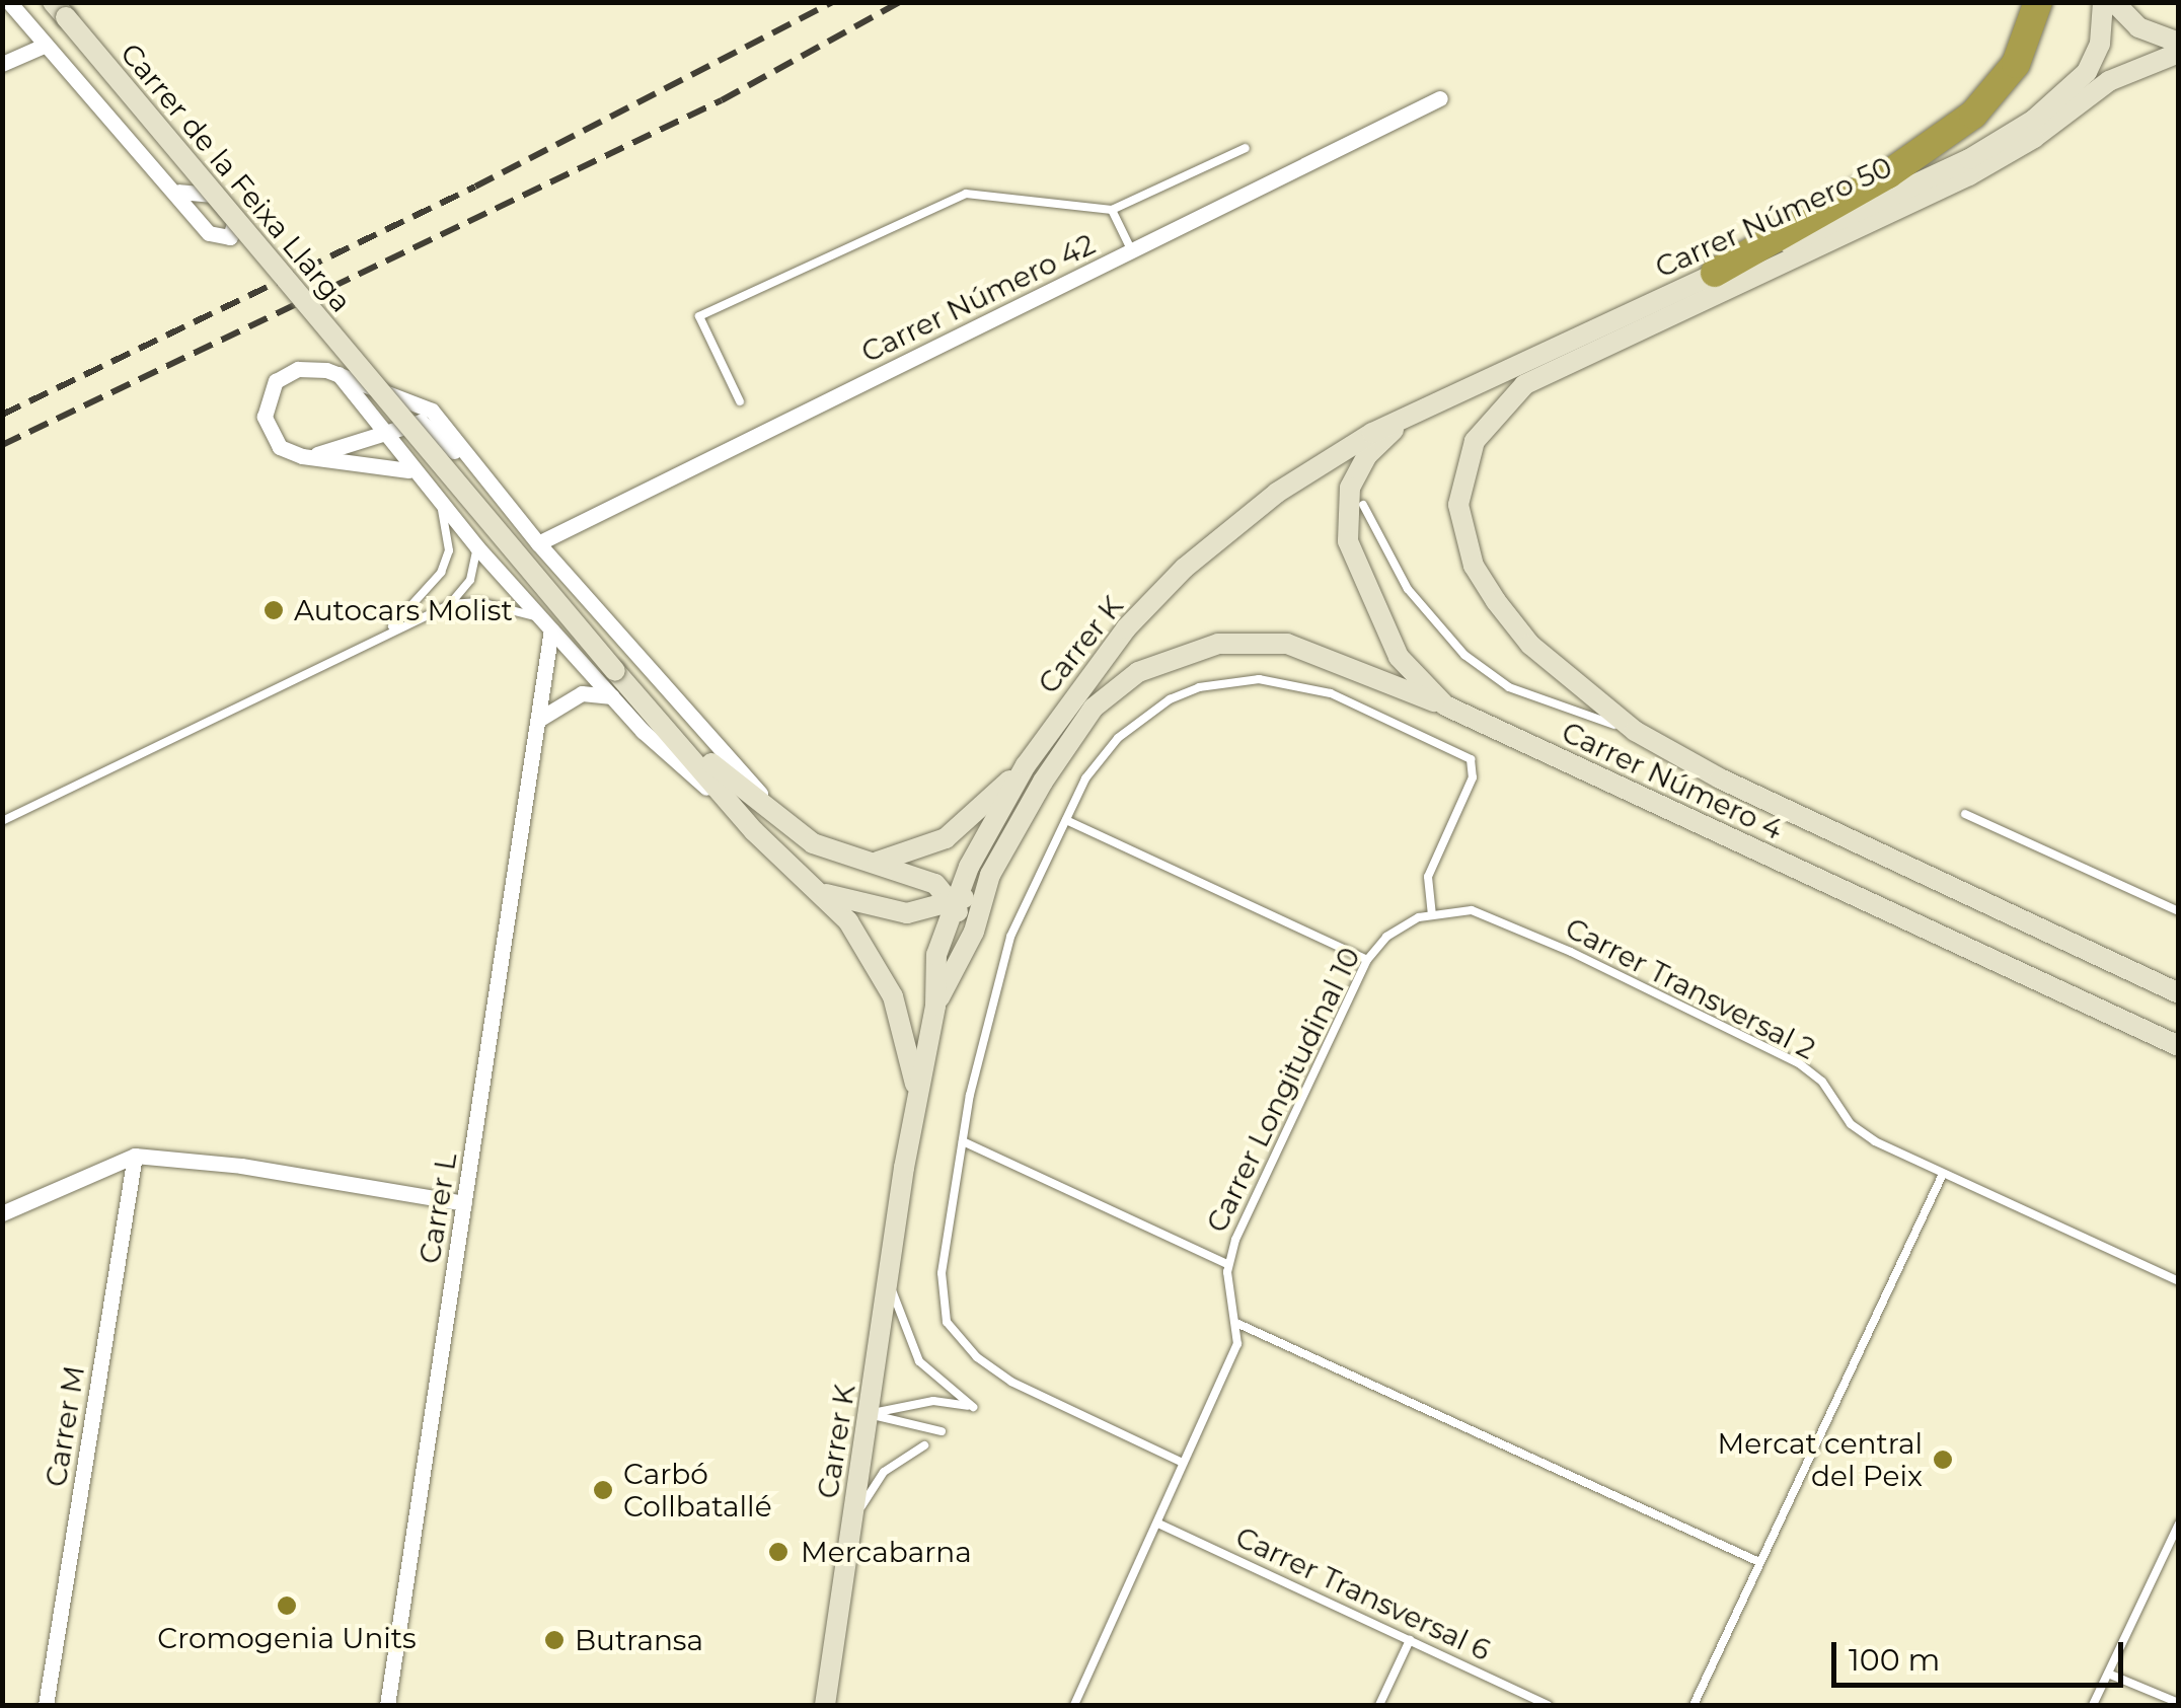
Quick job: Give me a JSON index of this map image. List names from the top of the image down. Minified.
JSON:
{"streets":{"main road":["Carrer de la Feixa Llarga","Carrer Número 50","Carrer K","Carrer Número 4"],"street":["Carrer Número 42","Carrer L","Carrer M"],"lane":["Carrer Transversal 2","Carrer Longitudinal 10","Carrer Transversal 6"]},"crossings":[["Carrer de la Feixa Llarga","Carrer Número 42"],["Carrer de la Feixa Llarga","Carrer K"],["Carrer de la Feixa Llarga","Carrer L"],["Carrer Número 50","Carrer K"],["Carrer Número 50","Carrer Número 4"],["Carrer K","Carrer Número 4"],["Carrer Transversal 2","Carrer Longitudinal 10"],["Carrer Longitudinal 10","Carrer Transversal 6"]],"places":["Autocars Molist","Mercat central del Peix","Carbó Collbatallé","Mercabarna","Cromogenia Units","Butransa"],"scale_bar":"100 m"}
